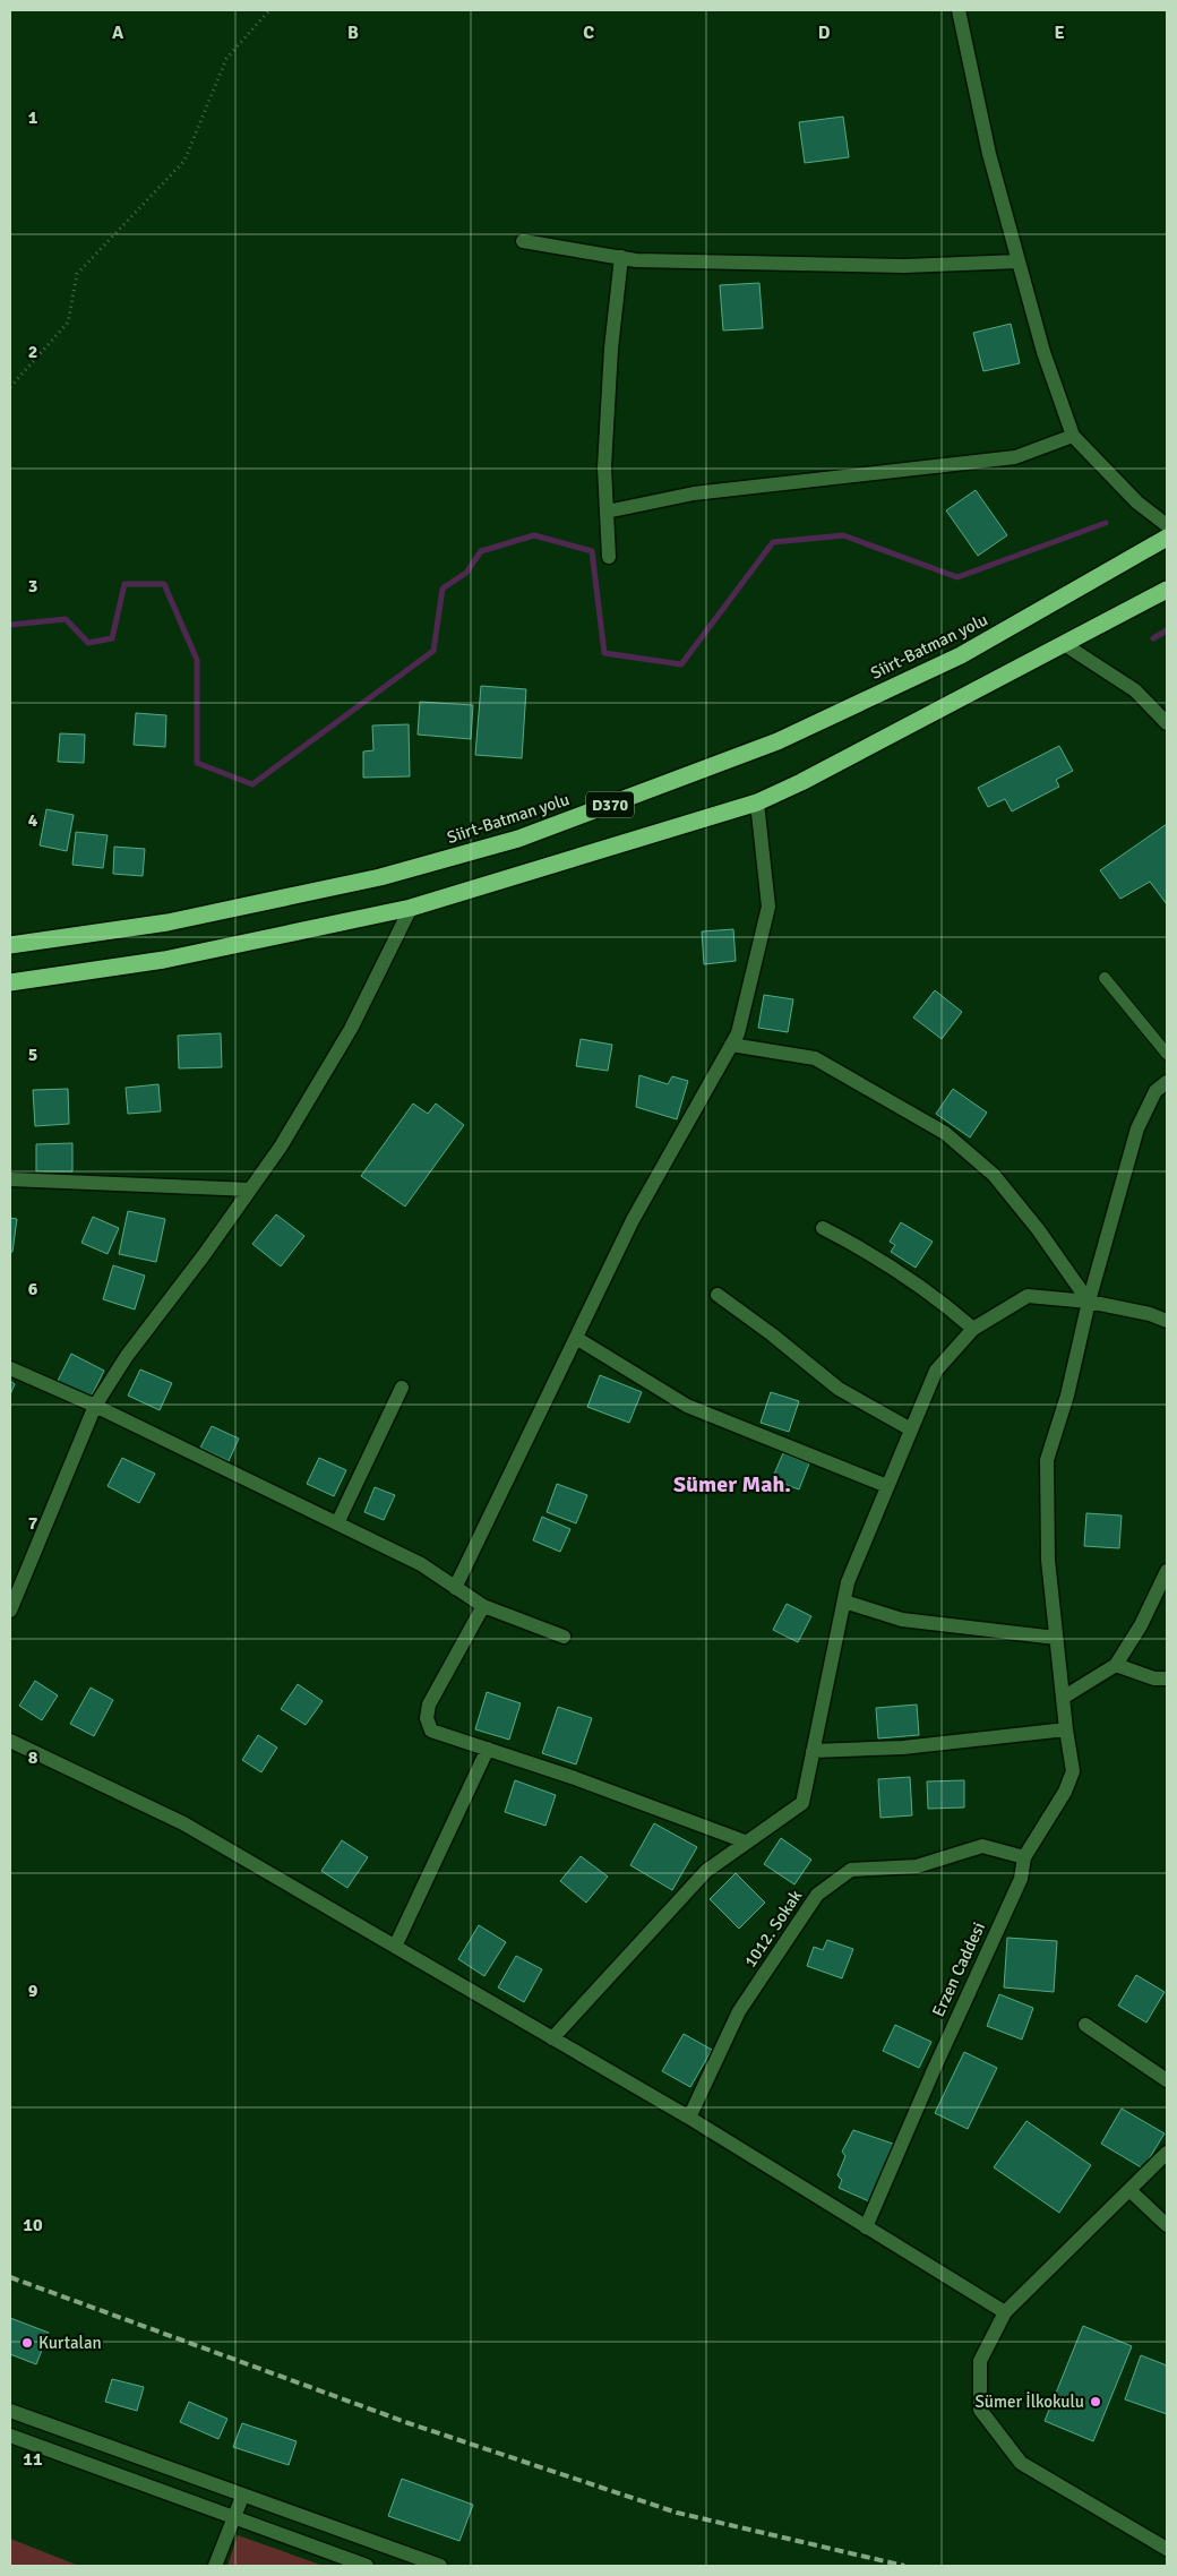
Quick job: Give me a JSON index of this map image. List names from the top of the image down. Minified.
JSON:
{"streets":{"highway":["Siirt-Batman yolu","D370"],"street":["1012. Sokak","Erzen Caddesi"]},"crossings":[["1012. Sokak","Erzen Caddesi"]],"districts":["Sümer Mah."],"places":["Kurtalan","Sümer İlkokulu"],"grid":{"columns":["A","B","C","D","E"],"rows":["1","2","3","4","5","6","7","8","9","10","11"]}}
